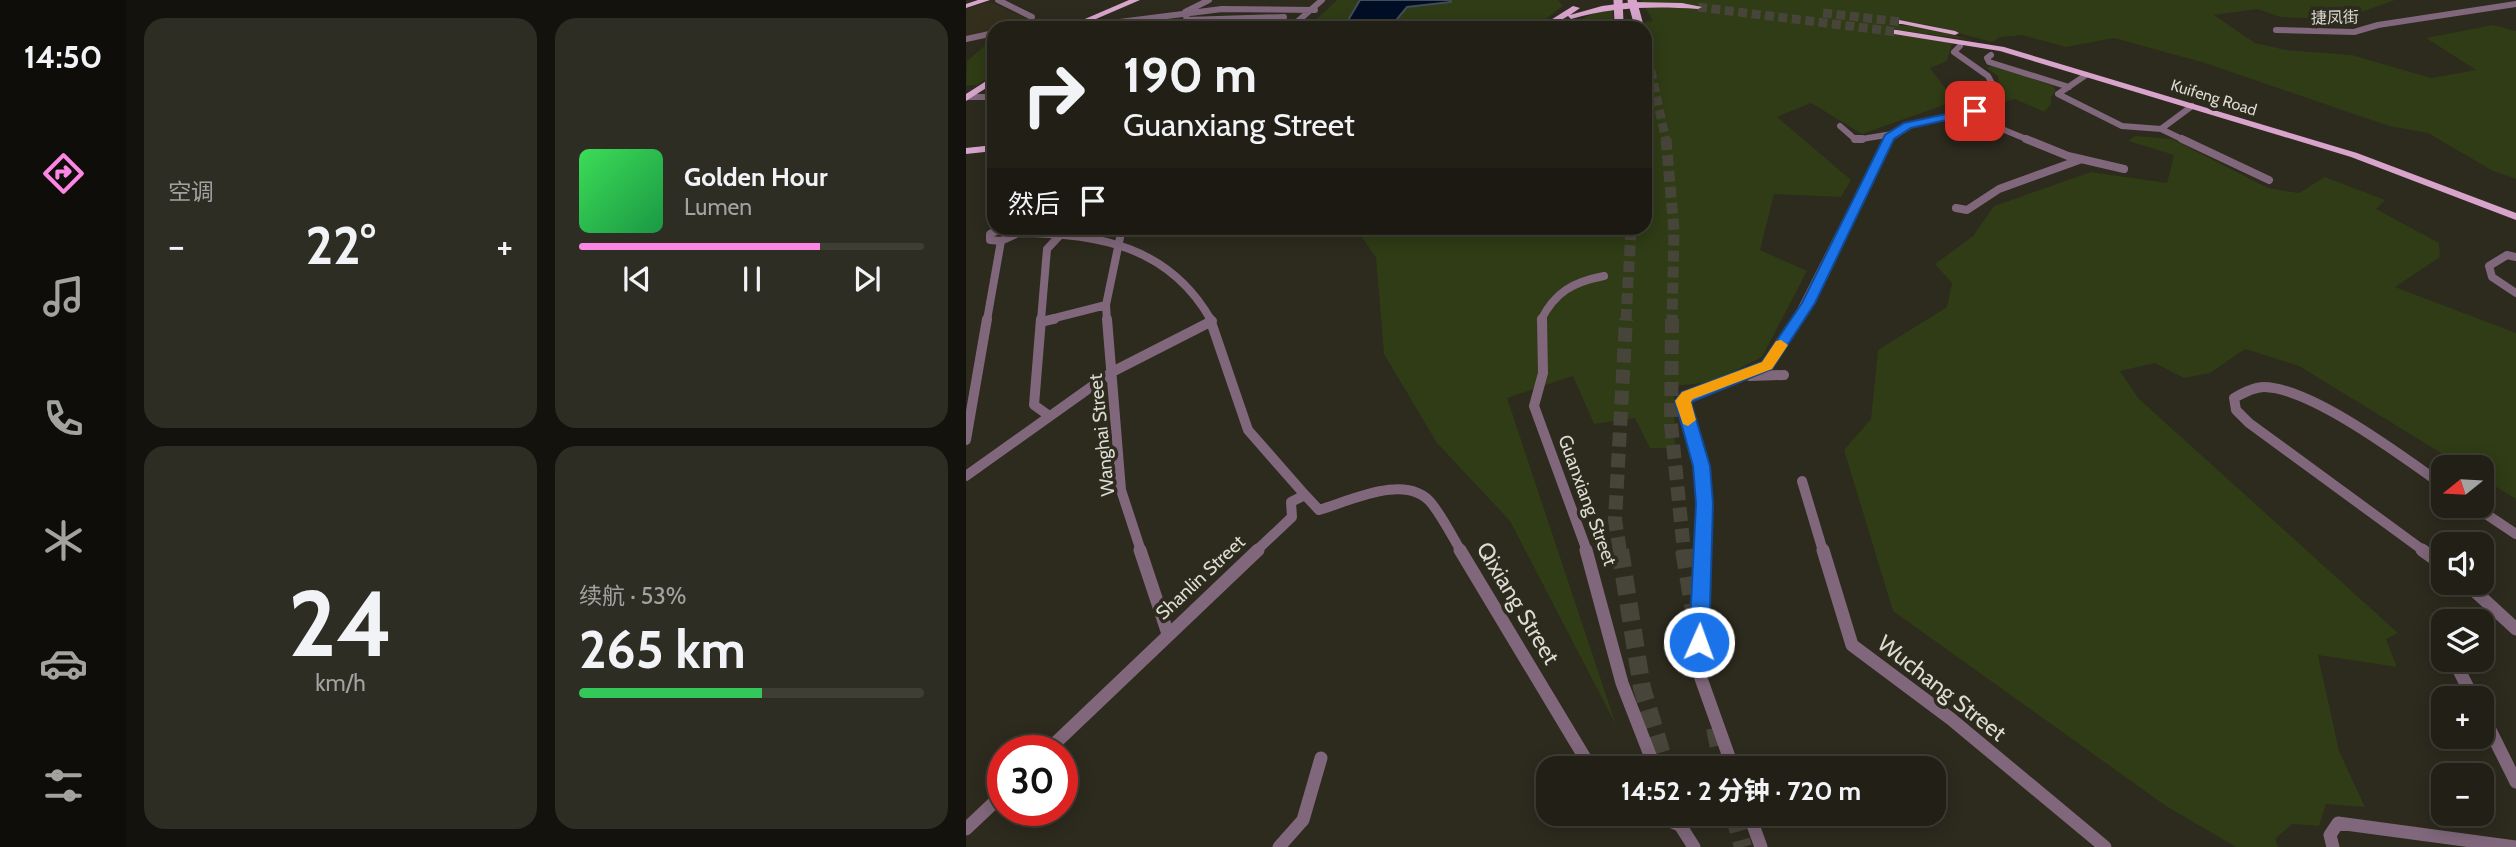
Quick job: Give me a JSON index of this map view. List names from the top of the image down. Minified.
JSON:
{"streets":{"main road":["Kuifeng Road"],"street":["捷凤街","Wanghai Street","Guanxiang Street","Shanlin Street","Qixiang Street","Wuchang Street"]},"crossings":[["Wanghai Street","Shanlin Street"],["Shanlin Street","Qixiang Street"]],"north":"left","page":{"tabs":"14:50","tile":["空调",["24","km/h"],["续航 · 53%","265 km"]],"turn":["190 m","Guanxiang Street"],"song":["Golden Hour","Lumen"],"then":"然后","heat":["−","22°","+"],"map_buttons":["+","−"],"limit":"30","trip":"14:52 · 2 分钟 · 720 m"}}
